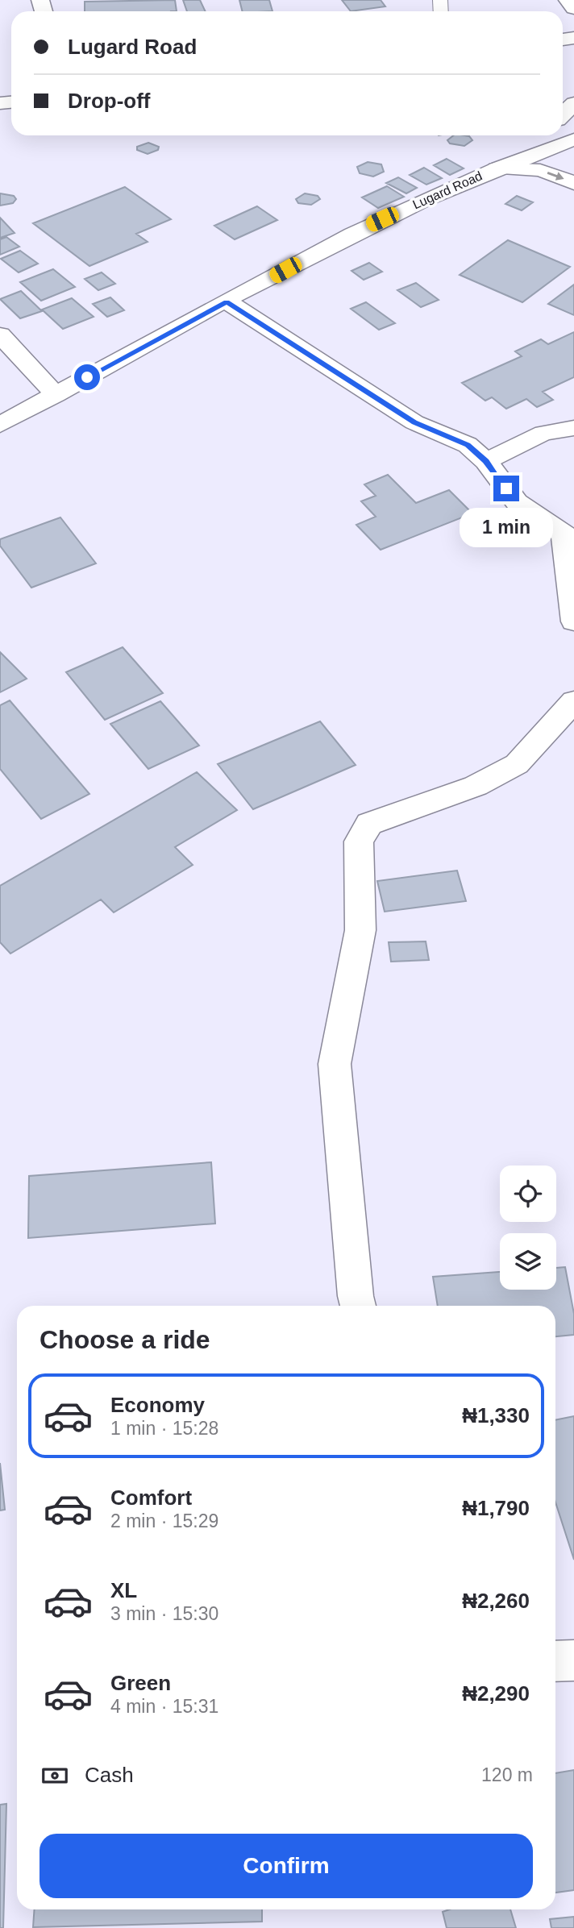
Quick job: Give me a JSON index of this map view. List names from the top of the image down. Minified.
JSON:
{"streets":{"street":["Lugard Road"]},"page":{"banner":["Lugard Road","Drop-off"],"bubble":"1 min","heading":"Choose a ride","list":[{"name":"Economy","note":"1 min · 15:28","value":"₦1,330"},{"name":"Comfort","note":"2 min · 15:29","value":"₦1,790"},{"name":"XL","note":"3 min · 15:30","value":"₦2,260"},{"name":"Green","note":"4 min · 15:31","value":"₦2,290"}],"pay":["Cash","120 m"],"buttons":"Confirm"}}
